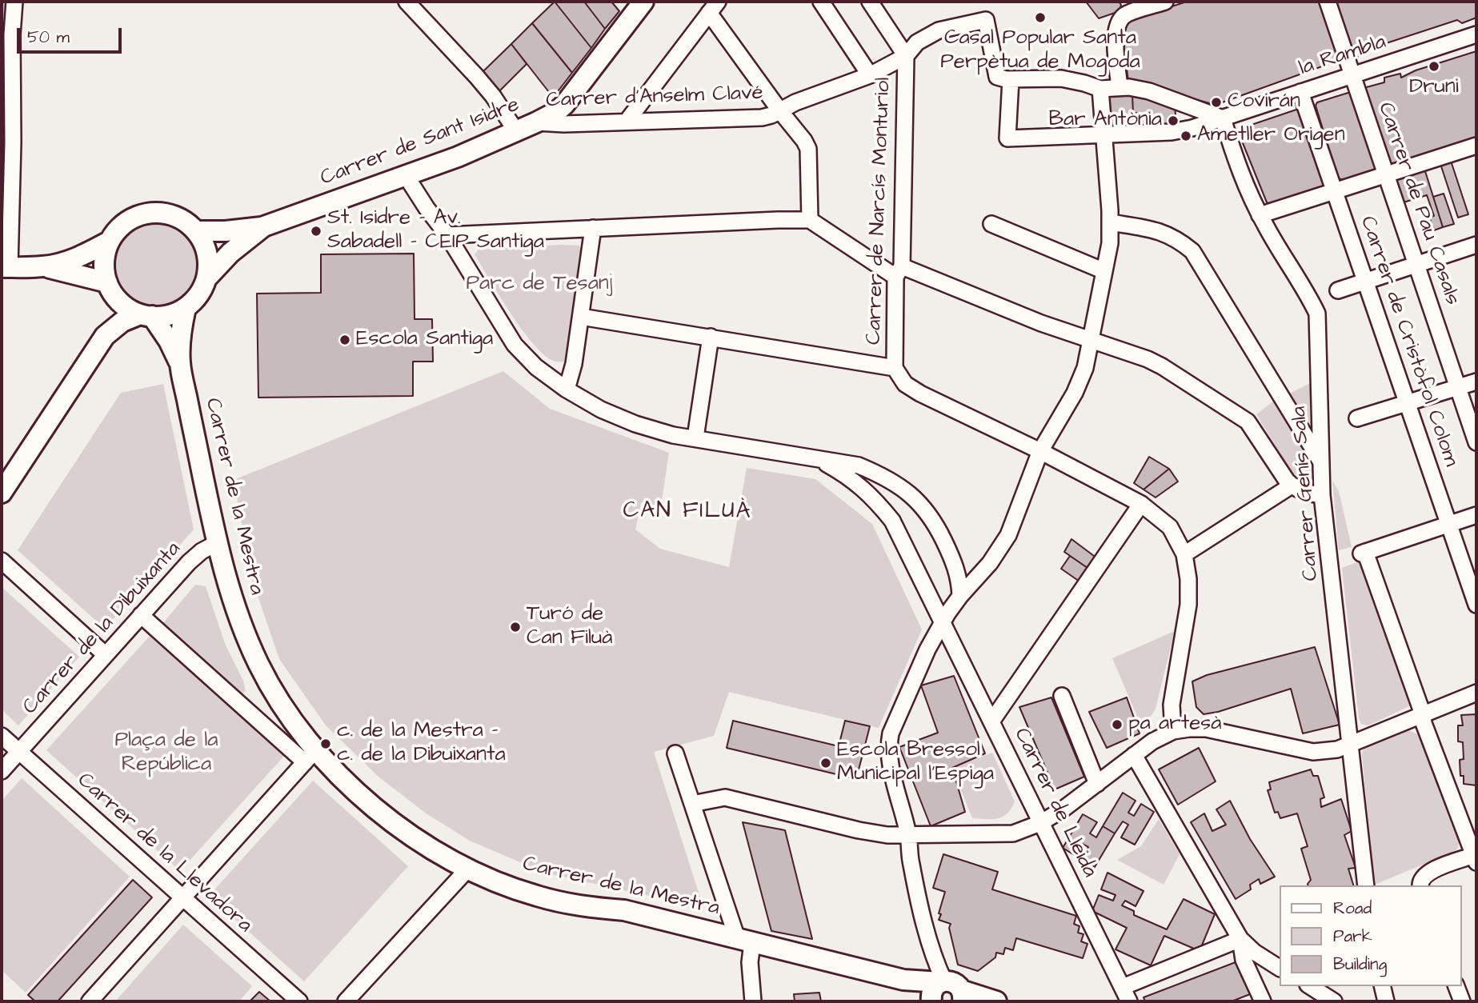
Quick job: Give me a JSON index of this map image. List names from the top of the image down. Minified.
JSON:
{"streets":{"main road":["Carrer de Sant Isidre","Carrer de la Mestra"],"street":["la Rambla","Carrer d'Anselm Clavé","Carrer de Pau Casals","Carrer de Narcís Monturiol","Carrer de Cristòfol Colom","Carrer Genís Sala","Carrer de la Dibuixanta","Carrer de Lleida","Carrer de la Llevadora"]},"crossings":[["la Rambla","Carrer d'Anselm Clavé"],["la Rambla","Carrer de Pau Casals"],["la Rambla","Carrer de Cristòfol Colom"],["la Rambla","Carrer Genís Sala"],["Carrer d'Anselm Clavé","Carrer de Sant Isidre"],["Carrer d'Anselm Clavé","Carrer de Narcís Monturiol"],["Carrer de Sant Isidre","Carrer de la Mestra"],["Carrer de la Mestra","Carrer de la Dibuixanta"],["Carrer de la Dibuixanta","Carrer de la Llevadora"]],"districts":["CAN FILUÀ"],"parks":["Parc de Tesanj","Plaça de la República"],"places":["Casal Popular Santa Perpètua de Mogoda","Druni","Covirán","Bar Antònia","Ametller Origen","St. Isidre - Av. Sabadell - CEIP Santiga","Escola Santiga","Turó de Can Filuà","pa artesà","c. de la Mestra - c. de la Dibuixanta","Escola Bressol Municipal l'Espiga"],"legend":["Road","Park","Building"],"scale_bar":"50 m"}
